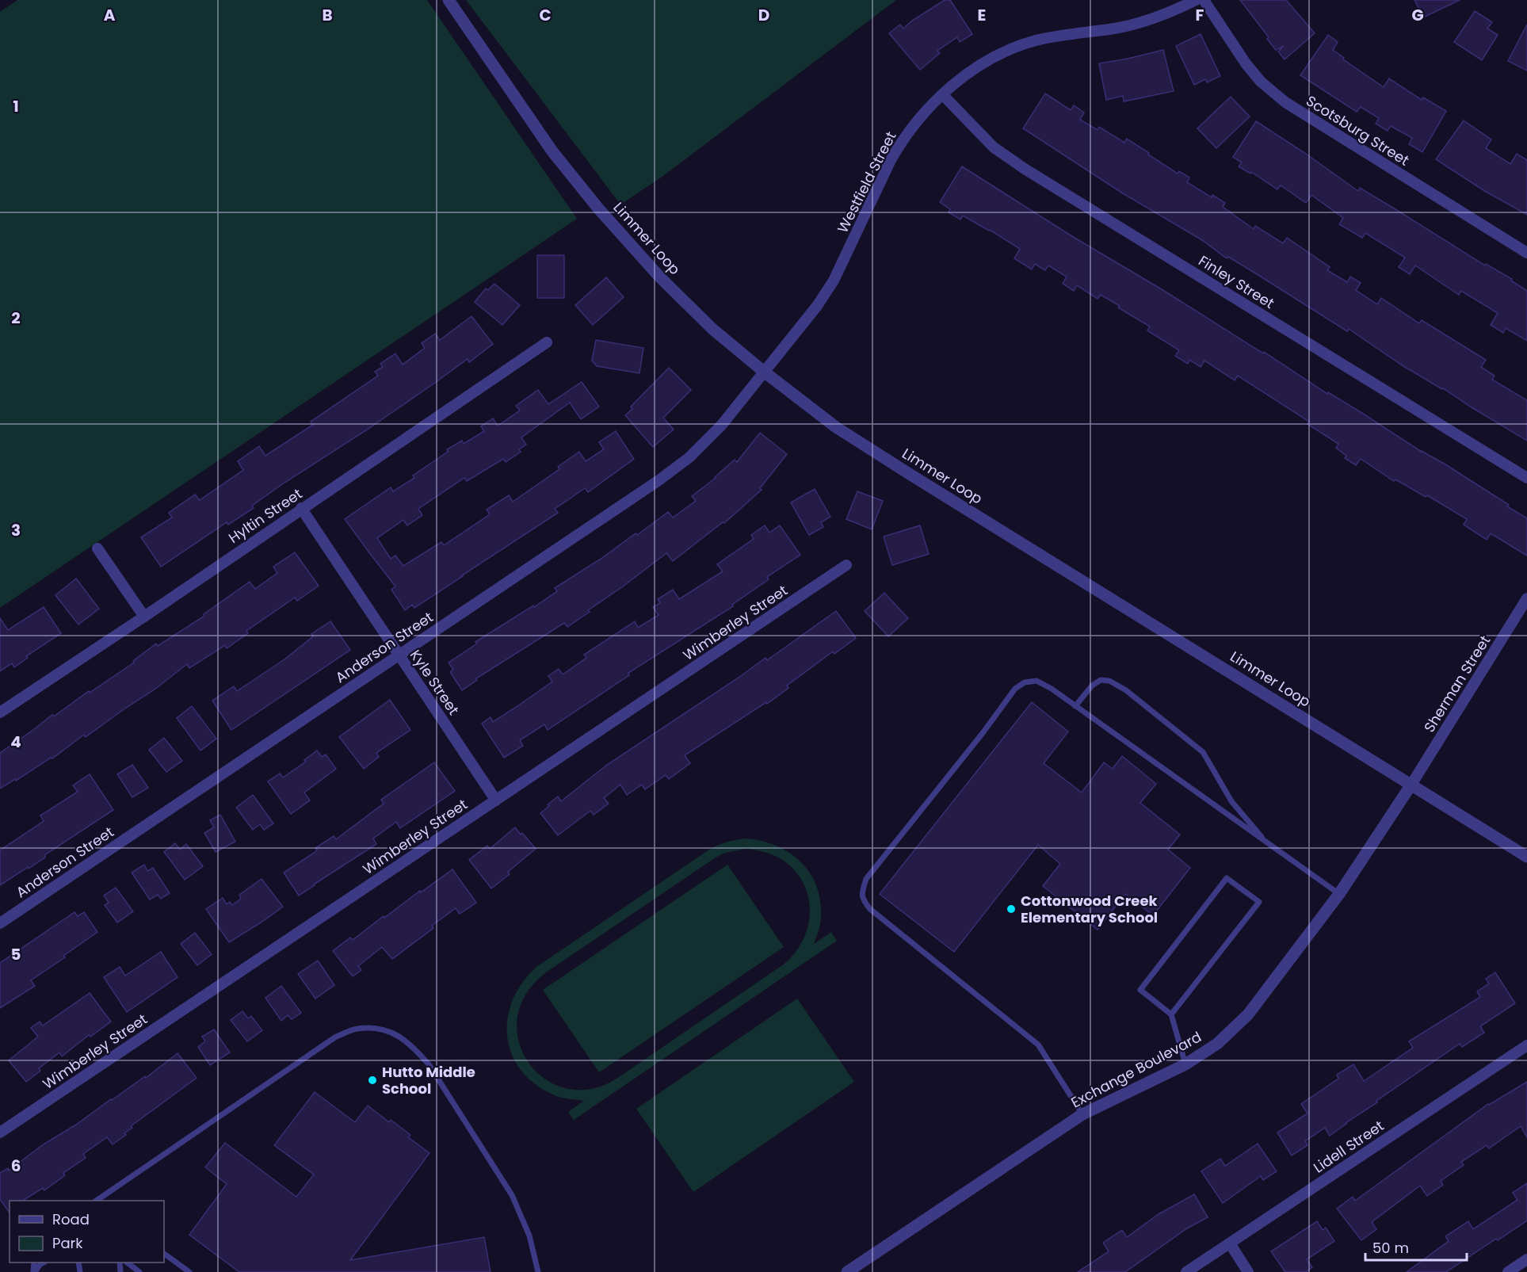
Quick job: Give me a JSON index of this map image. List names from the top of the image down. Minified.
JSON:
{"streets":{"street":["Scotsburg Street","Westfield Street","Limmer Loop","Finley Street","Hyltin Street","Wimberley Street","Anderson Street","Kyle Street","Sherman Street","Exchange Boulevard","Lidell Street"]},"crossings":[["Westfield Street","Limmer Loop"],["Westfield Street","Finley Street"],["Westfield Street","Anderson Street"],["Limmer Loop","Anderson Street"],["Limmer Loop","Sherman Street"],["Limmer Loop","Exchange Boulevard"],["Hyltin Street","Kyle Street"],["Wimberley Street","Kyle Street"],["Anderson Street","Kyle Street"],["Sherman Street","Exchange Boulevard"]],"places":["Cottonwood Creek Elementary School","Hutto Middle School"],"legend":["Road","Park"],"scale_bar":"50 m","grid":{"columns":["A","B","C","D","E","F","G"],"rows":["1","2","3","4","5","6"]}}
